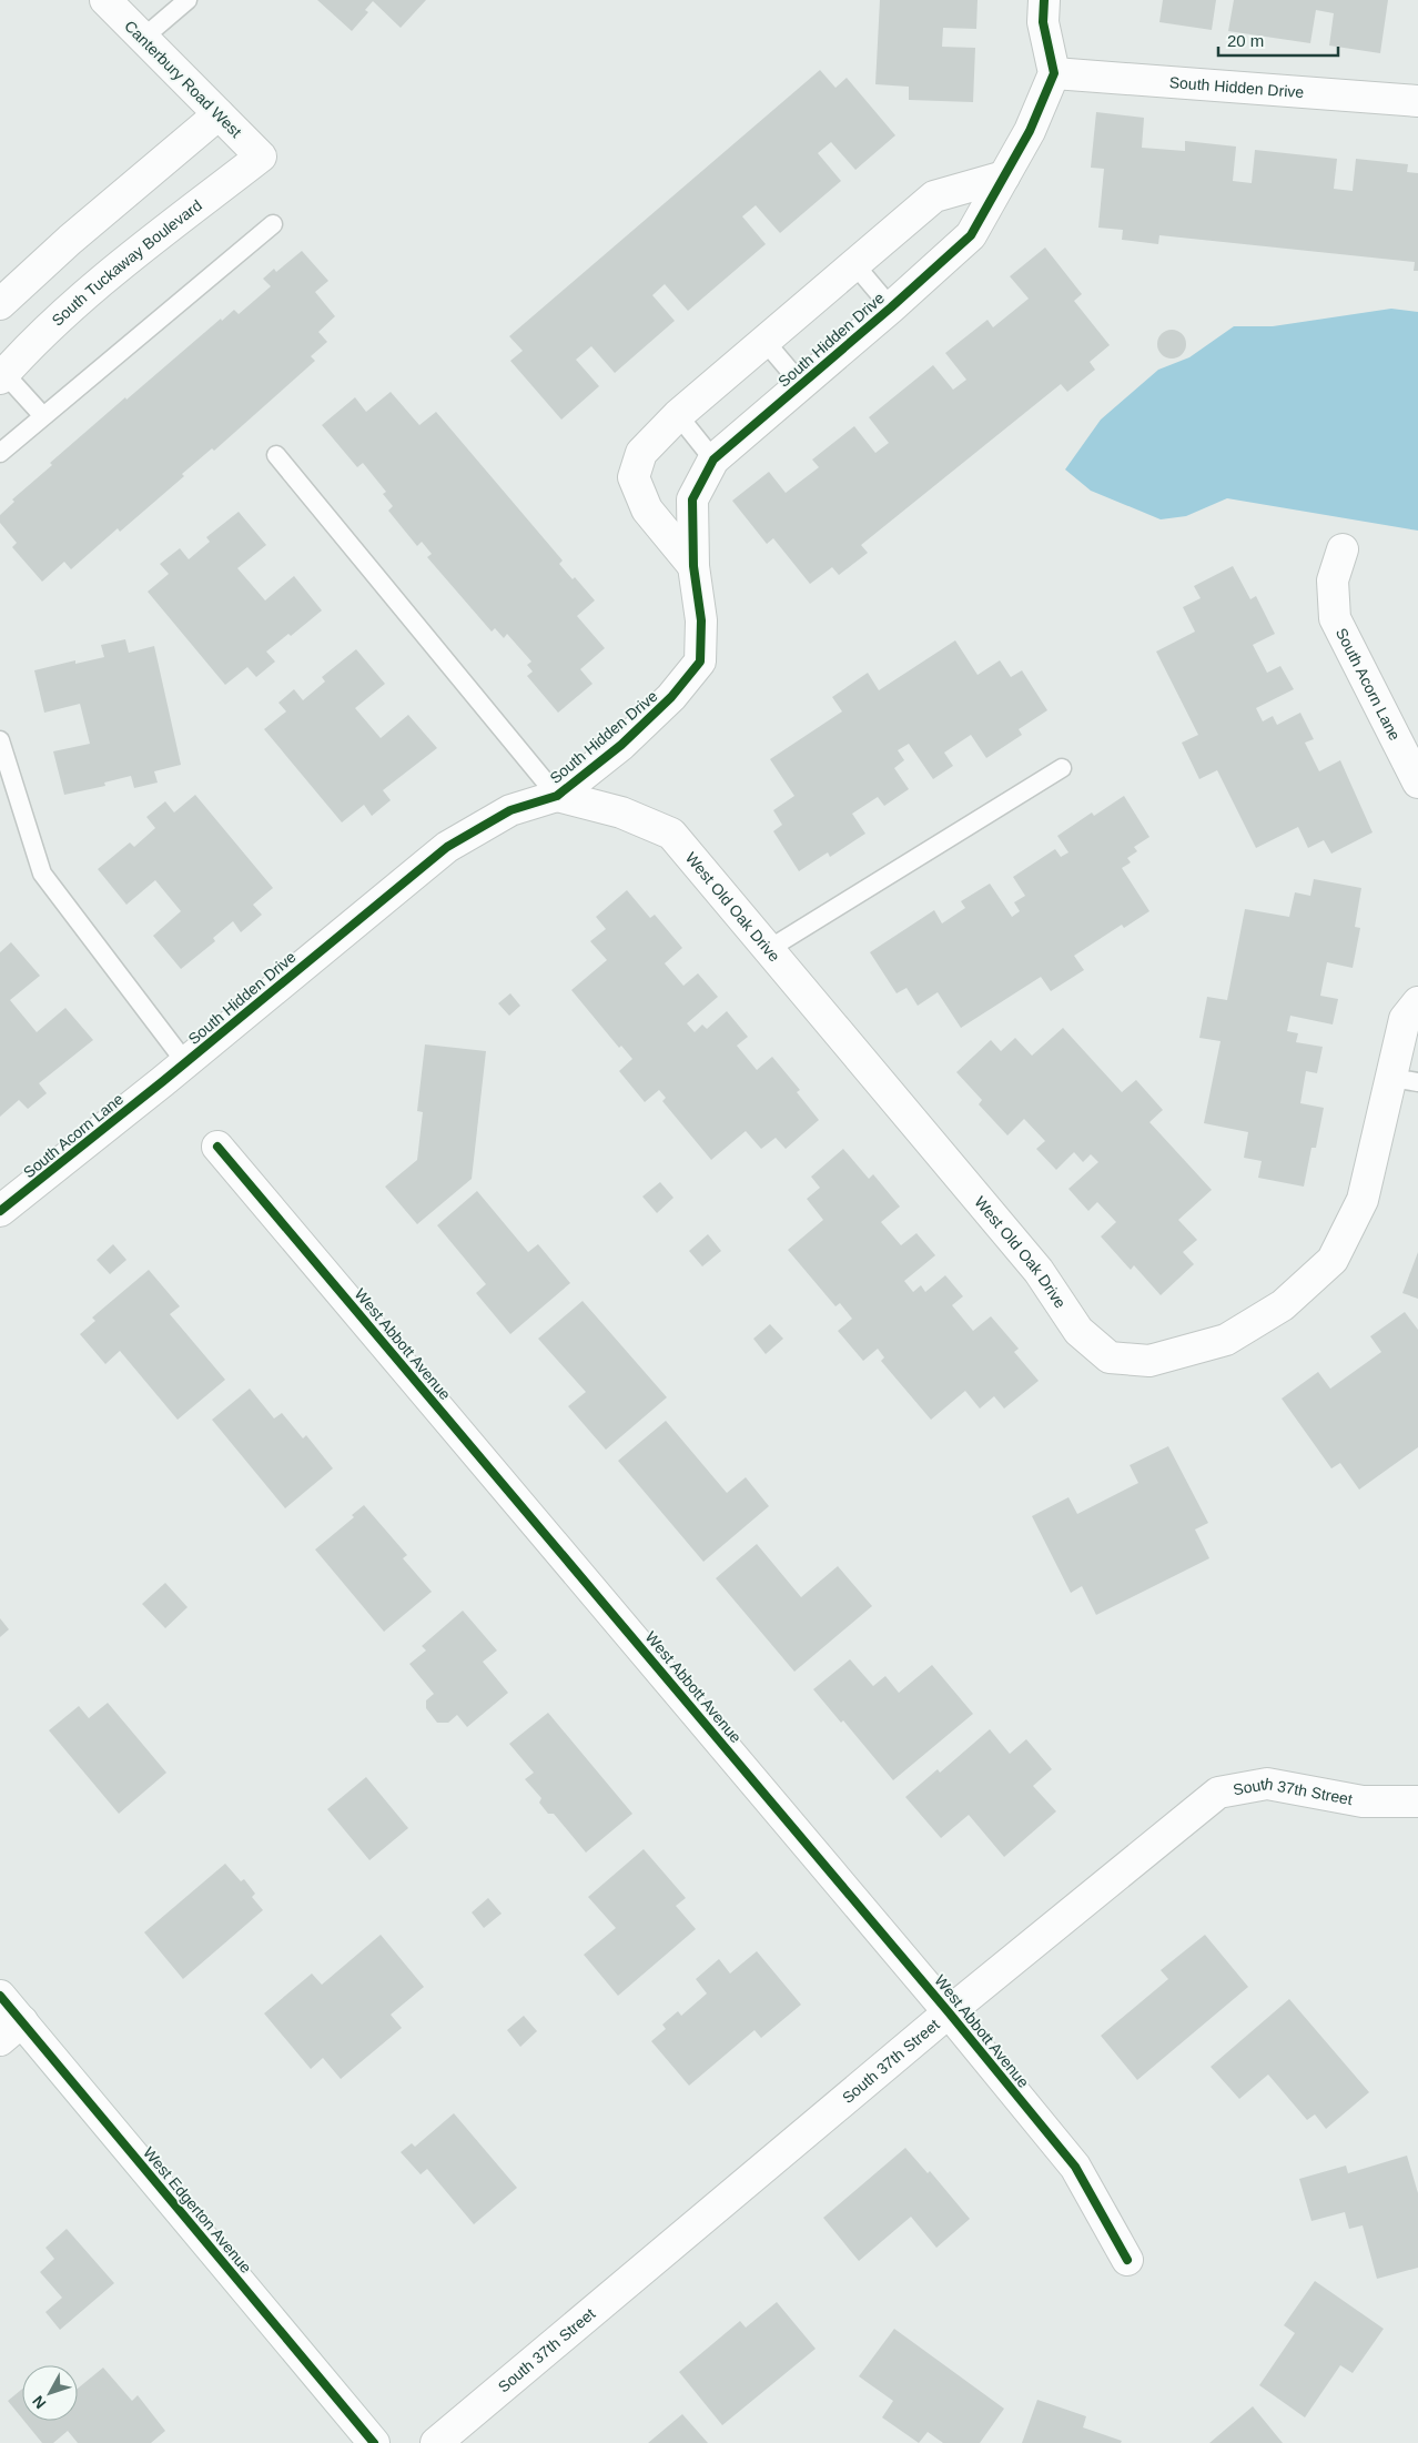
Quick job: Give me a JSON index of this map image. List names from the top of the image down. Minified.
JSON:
{"streets":{"street":["Canterbury Road West","South Hidden Drive","South Tuckaway Boulevard","South Acorn Lane","West Old Oak Drive","West Abbott Avenue","South 37th Street","West Edgerton Avenue"]},"crossings":[["Canterbury Road West","South Tuckaway Boulevard"],["South Hidden Drive","South Acorn Lane"],["South Hidden Drive","West Old Oak Drive"],["West Abbott Avenue","South 37th Street"]],"scale_bar":"20 m","north":"bottom left"}
